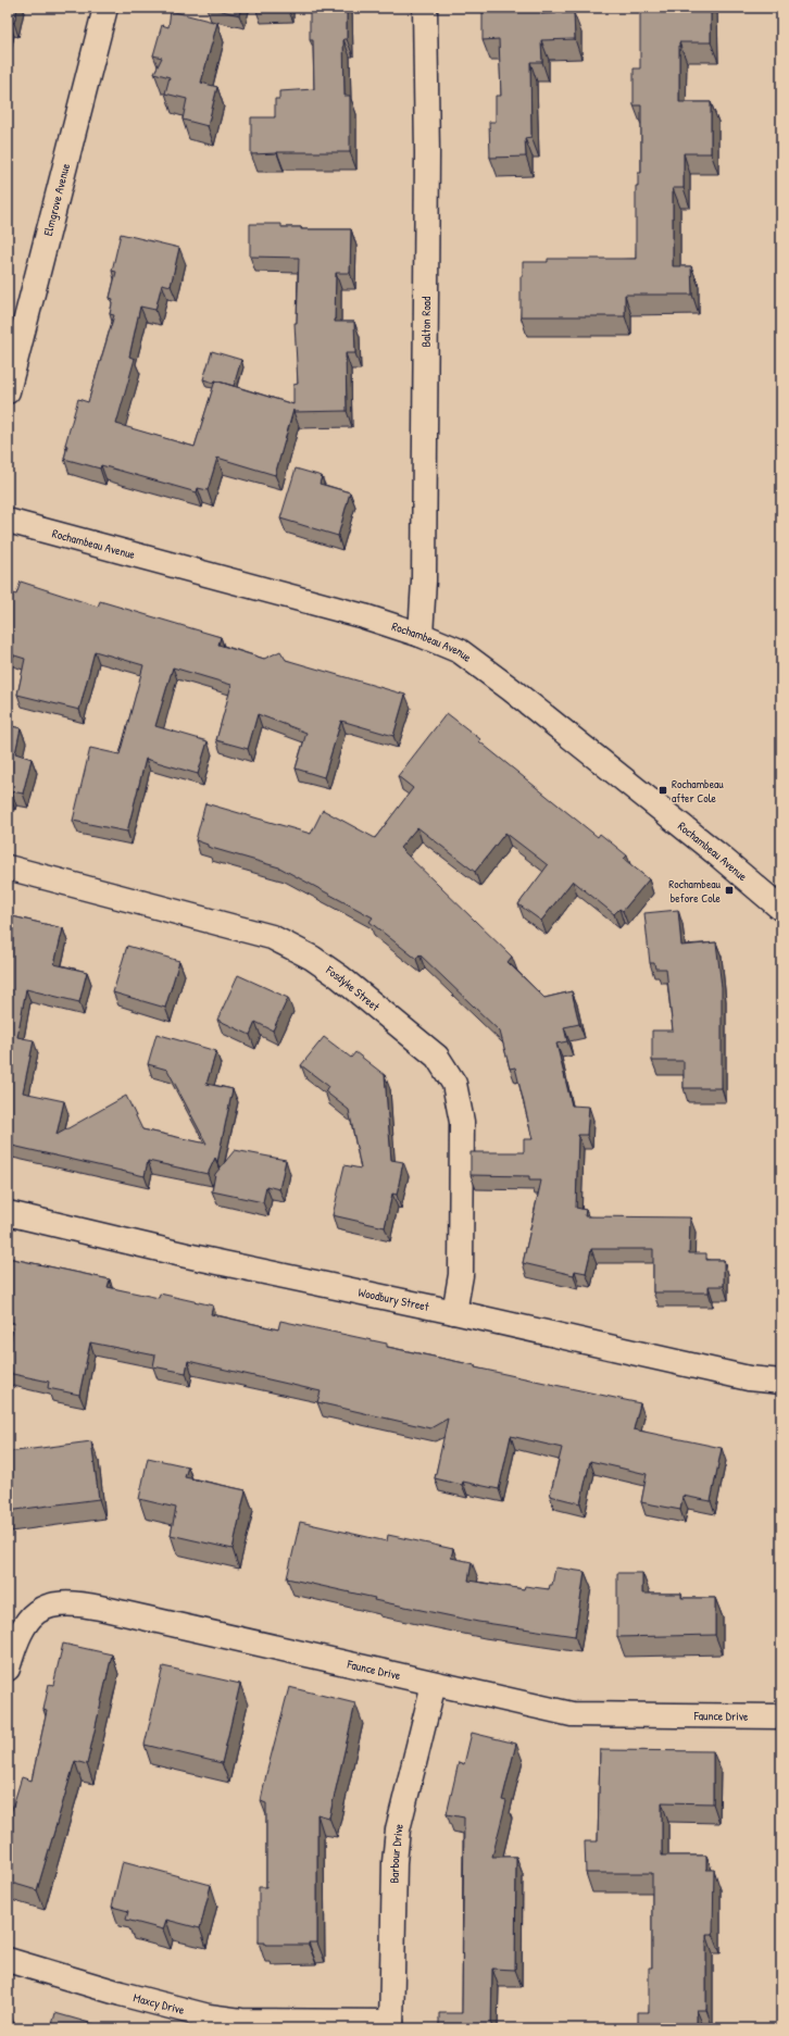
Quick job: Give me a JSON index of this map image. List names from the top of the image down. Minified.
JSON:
{"streets":{"street":["Elmgrove Avenue","Balton Road","Rochambeau Avenue","Fosdyke Street","Woodbury Street","Faunce Drive","Barbour Drive","Maxcy Drive"]},"crossings":[["Balton Road","Rochambeau Avenue"],["Fosdyke Street","Woodbury Street"],["Faunce Drive","Barbour Drive"],["Barbour Drive","Maxcy Drive"]],"places":{"transit":["Rochambeau after Cole","Rochambeau before Cole"]}}
